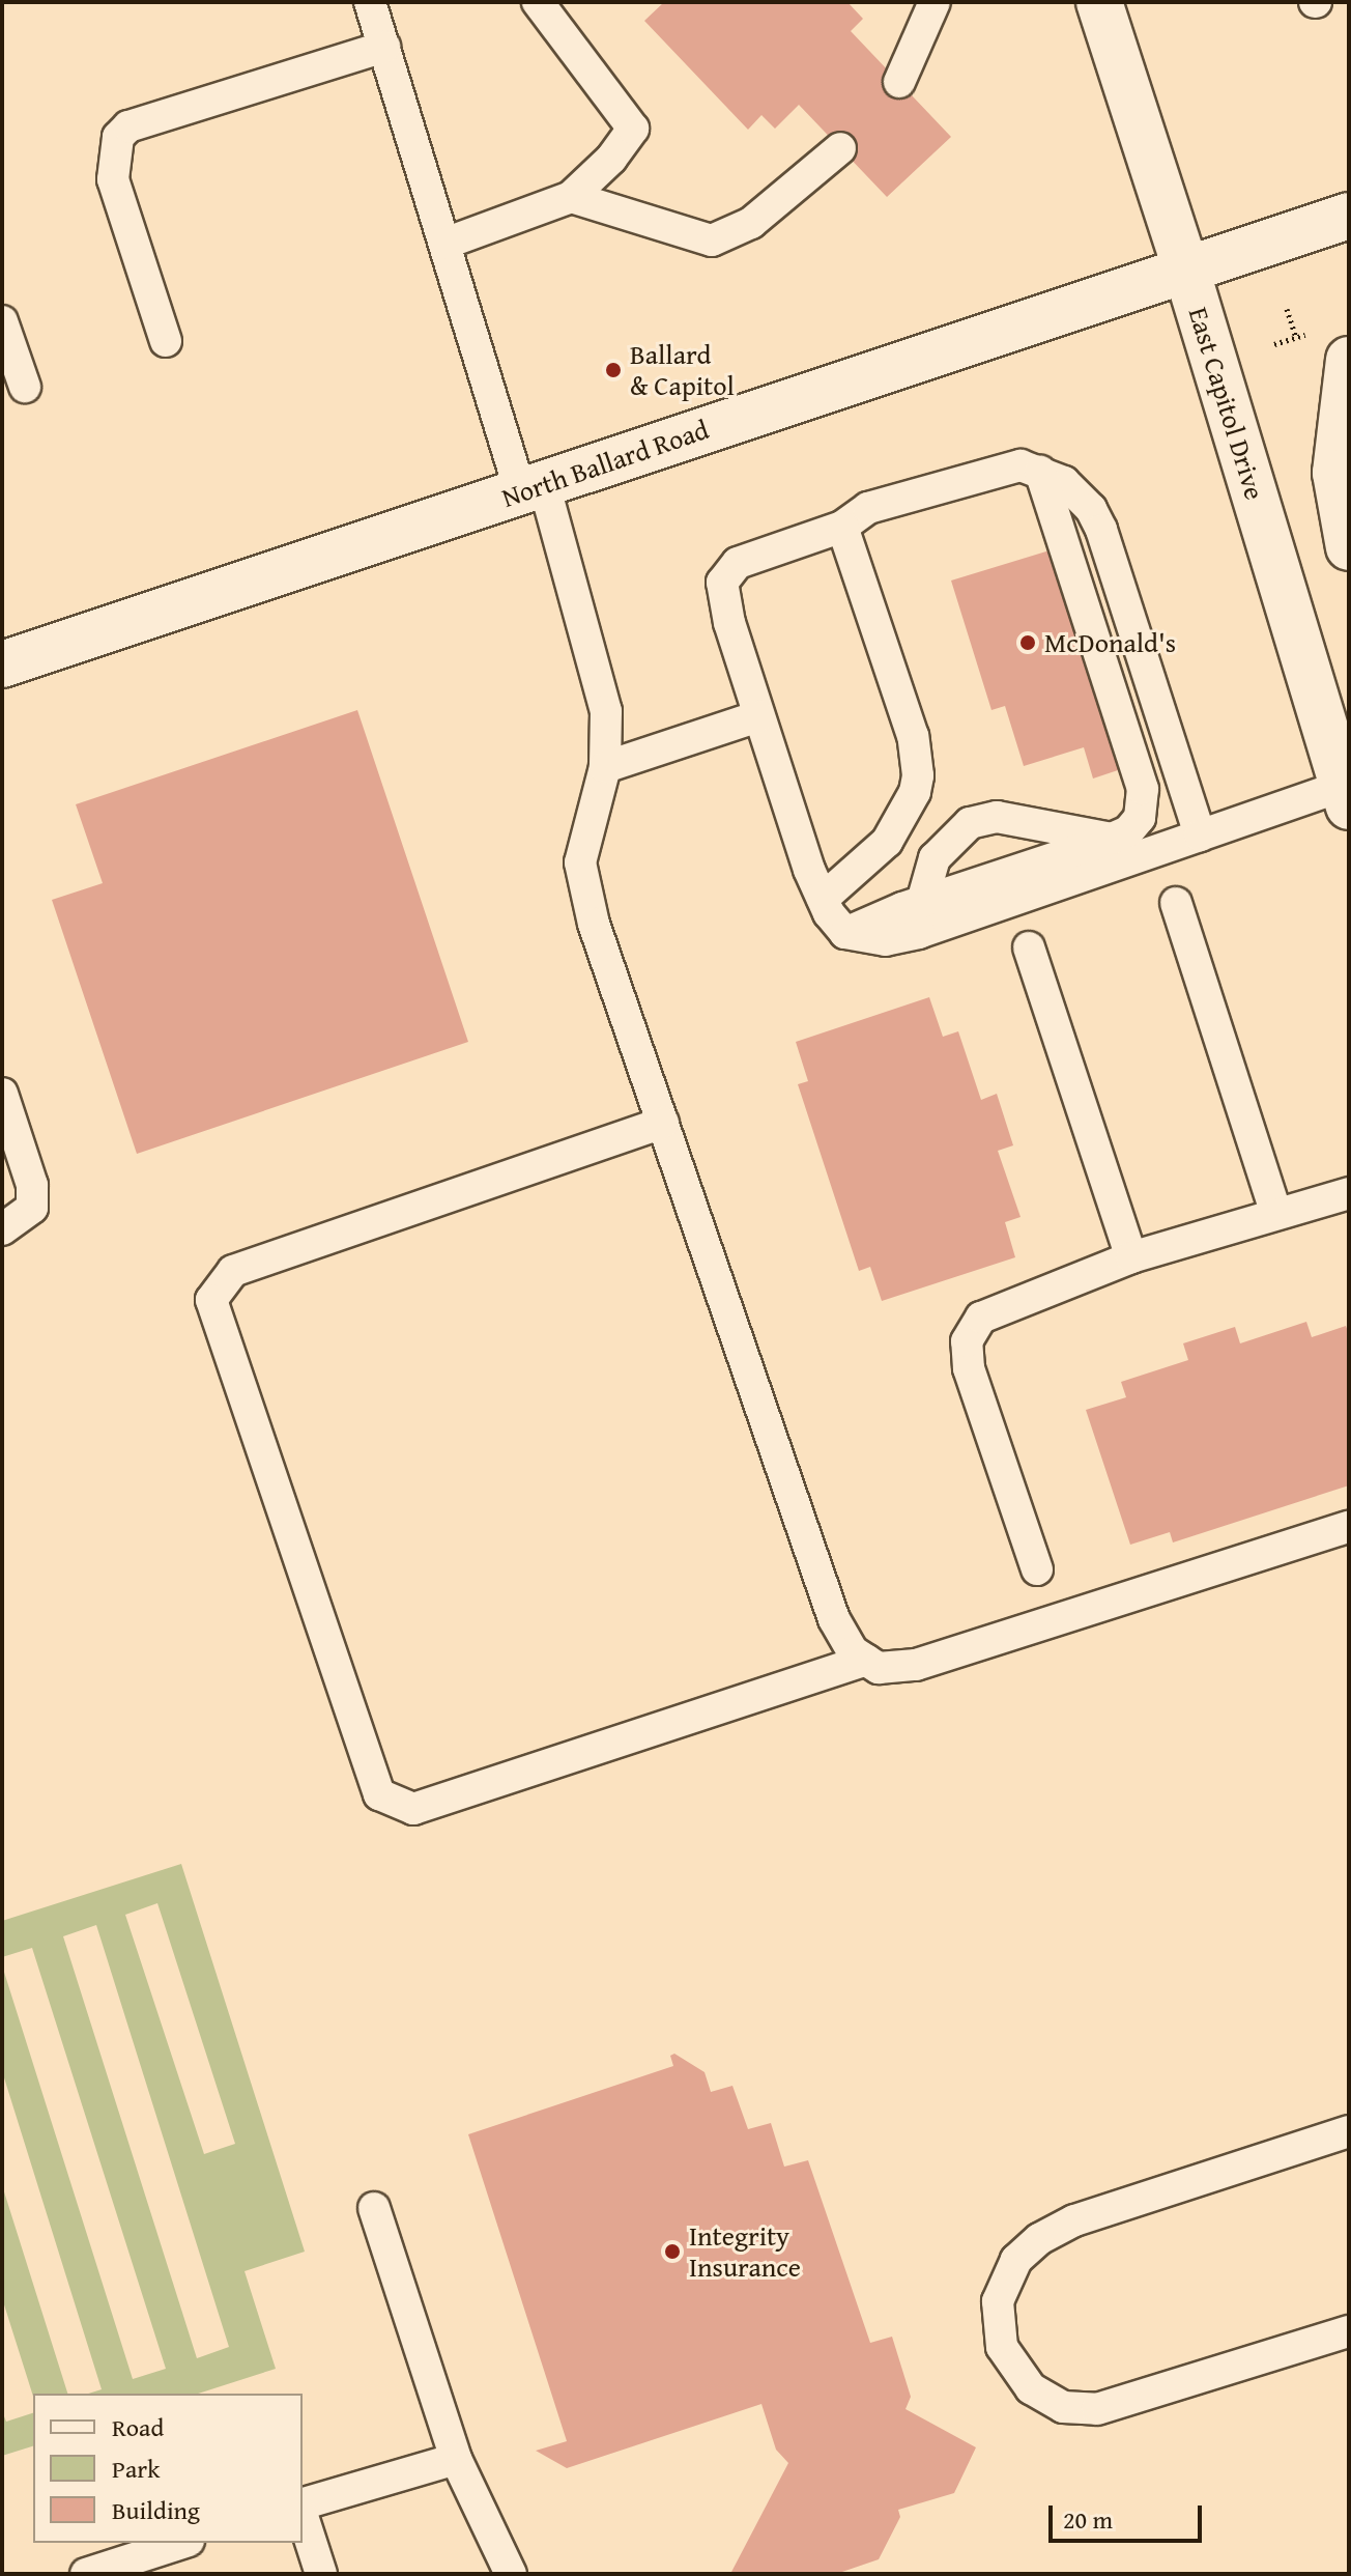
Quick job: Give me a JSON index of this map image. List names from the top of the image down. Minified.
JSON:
{"streets":{"main road":["East Capitol Drive","North Ballard Road"]},"crossings":[["East Capitol Drive","North Ballard Road"]],"places":["Ballard & Capitol","McDonald's","Integrity Insurance"],"legend":["Road","Park","Building"],"scale_bar":"20 m"}
